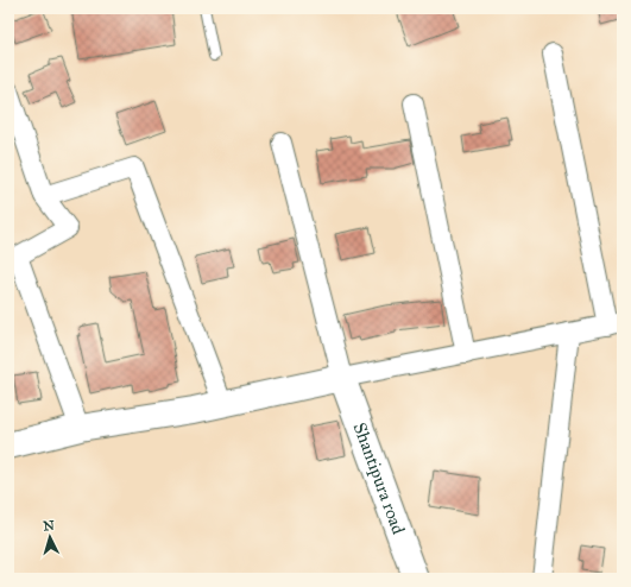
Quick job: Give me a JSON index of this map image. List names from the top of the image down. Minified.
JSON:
{"streets":{"street":["Shantipura road"]},"north":"top"}
